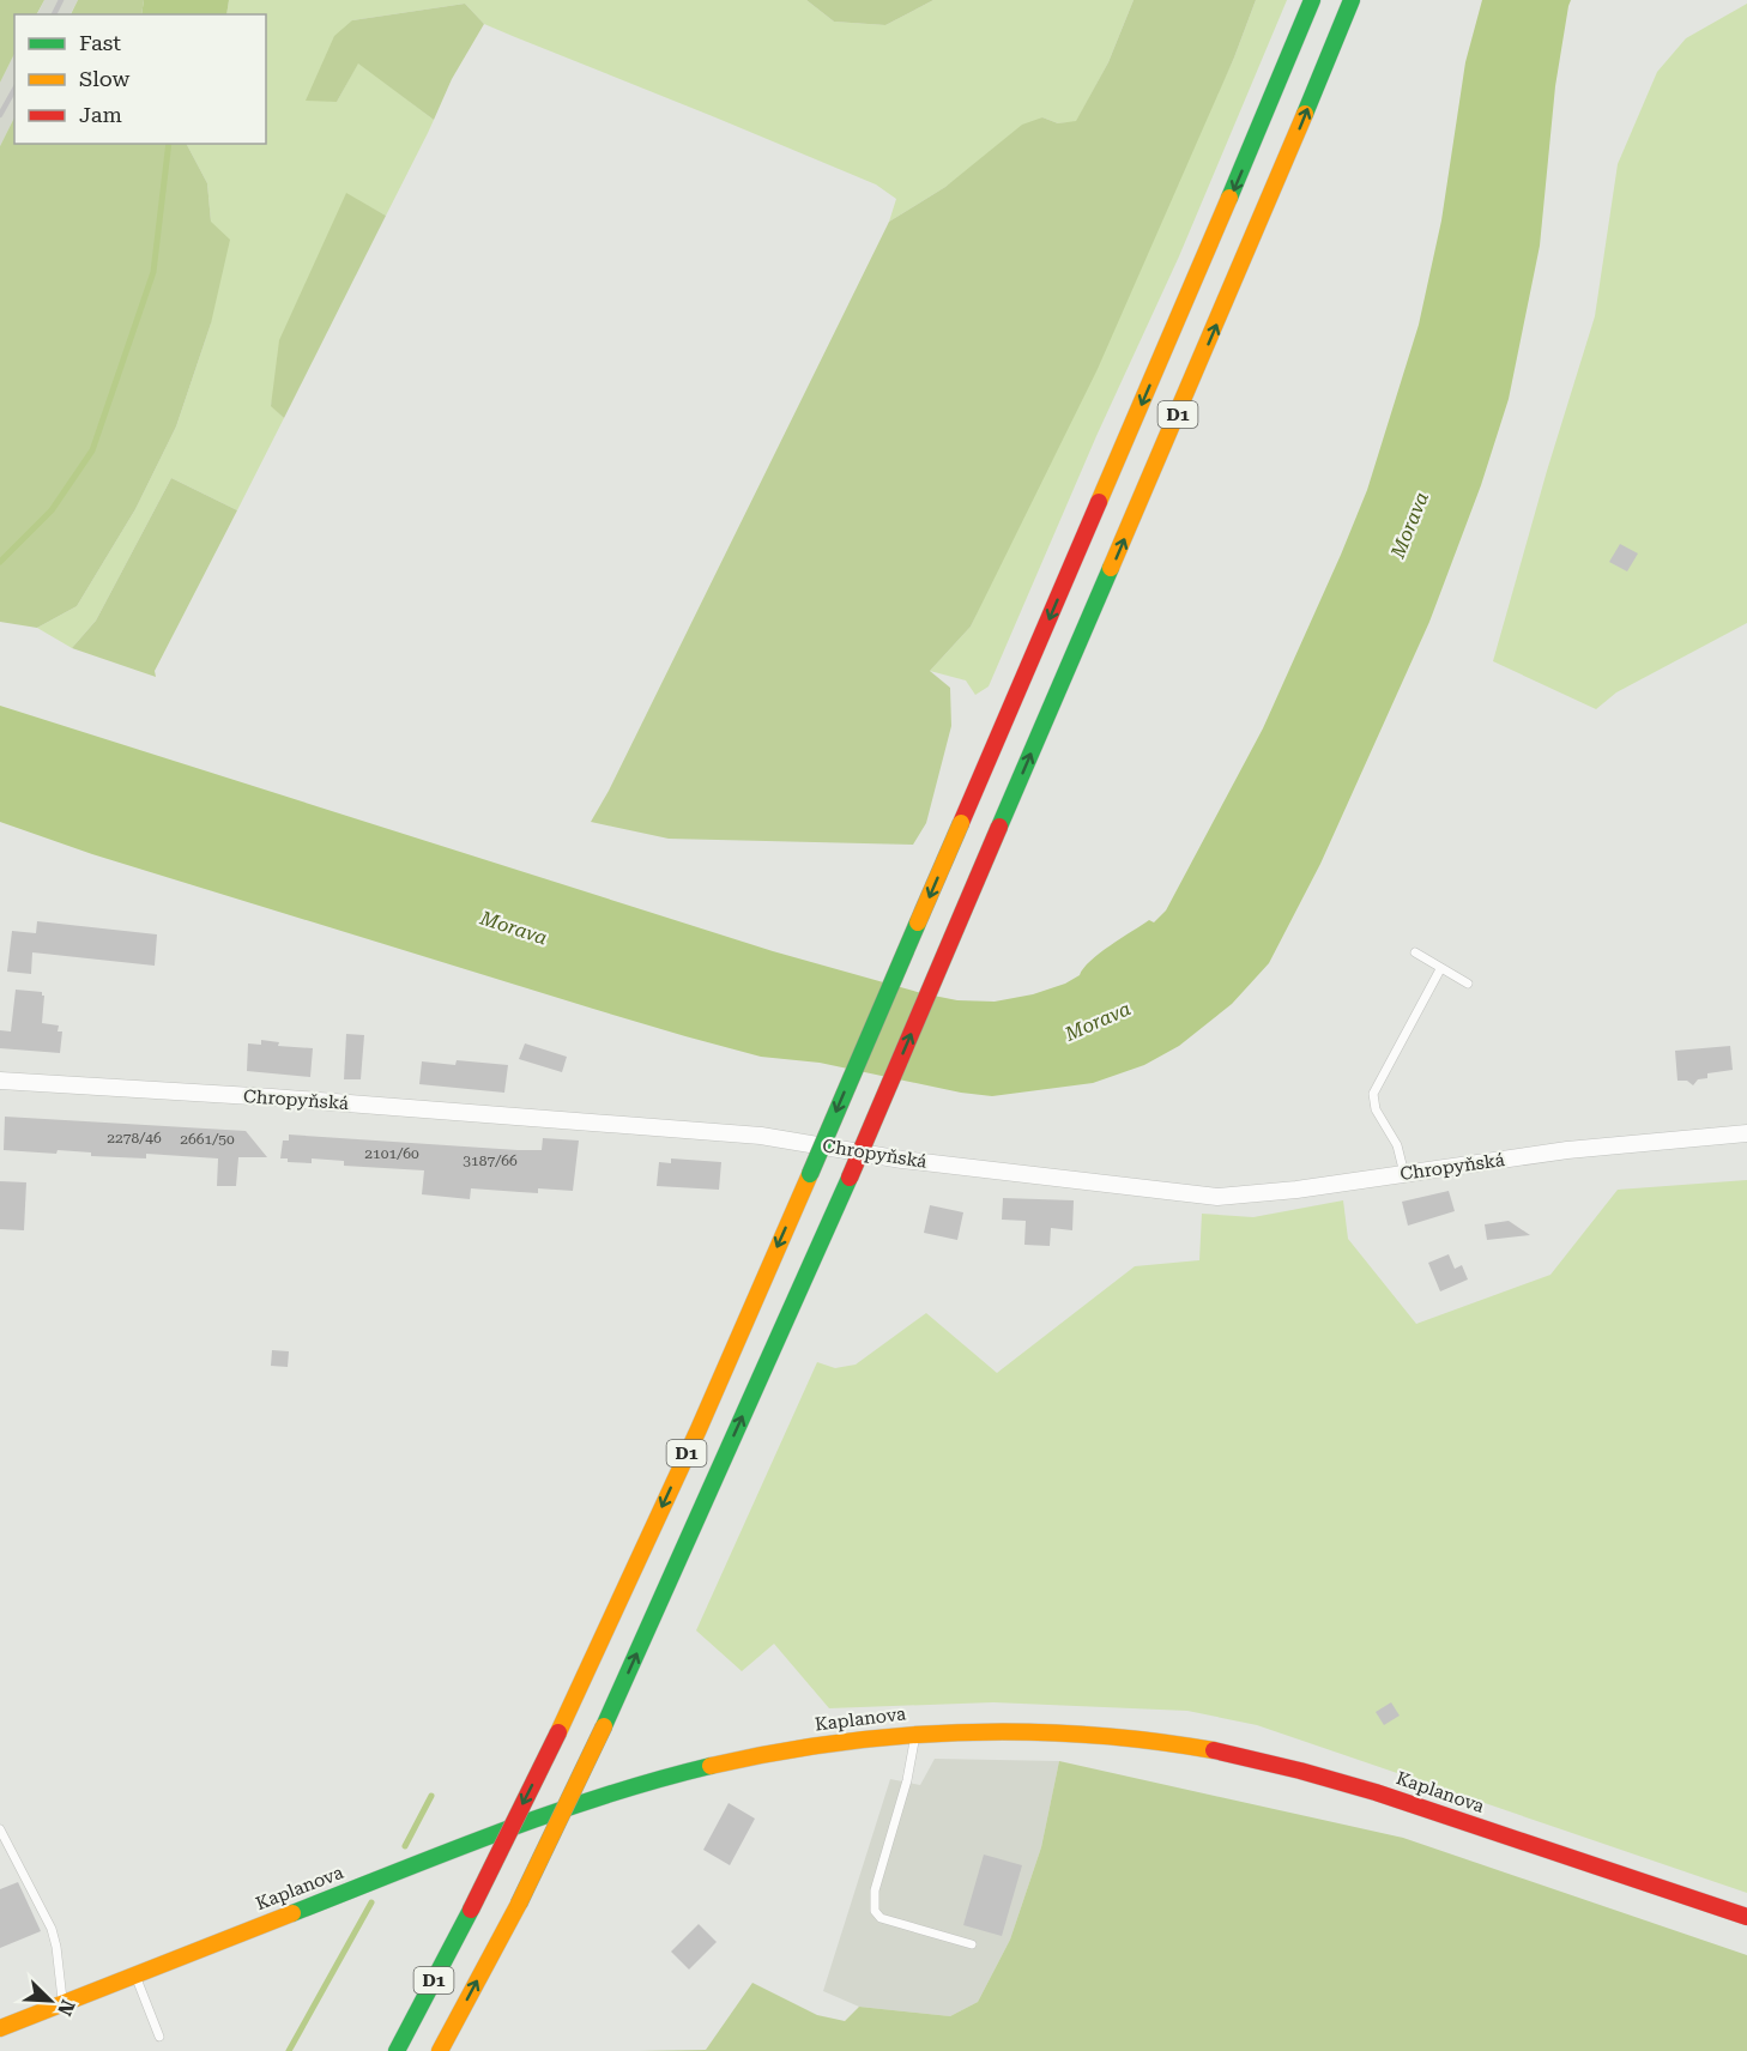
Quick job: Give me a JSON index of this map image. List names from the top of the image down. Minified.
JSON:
{"streets":{"main road":["D1","Kaplanova"],"street":["Chropyňská"]},"water":["Morava"],"house_numbers":["2278/46","2661/50","2101/60","3187/66"],"legend":["Fast","Slow","Jam"],"north":"bottom right"}
